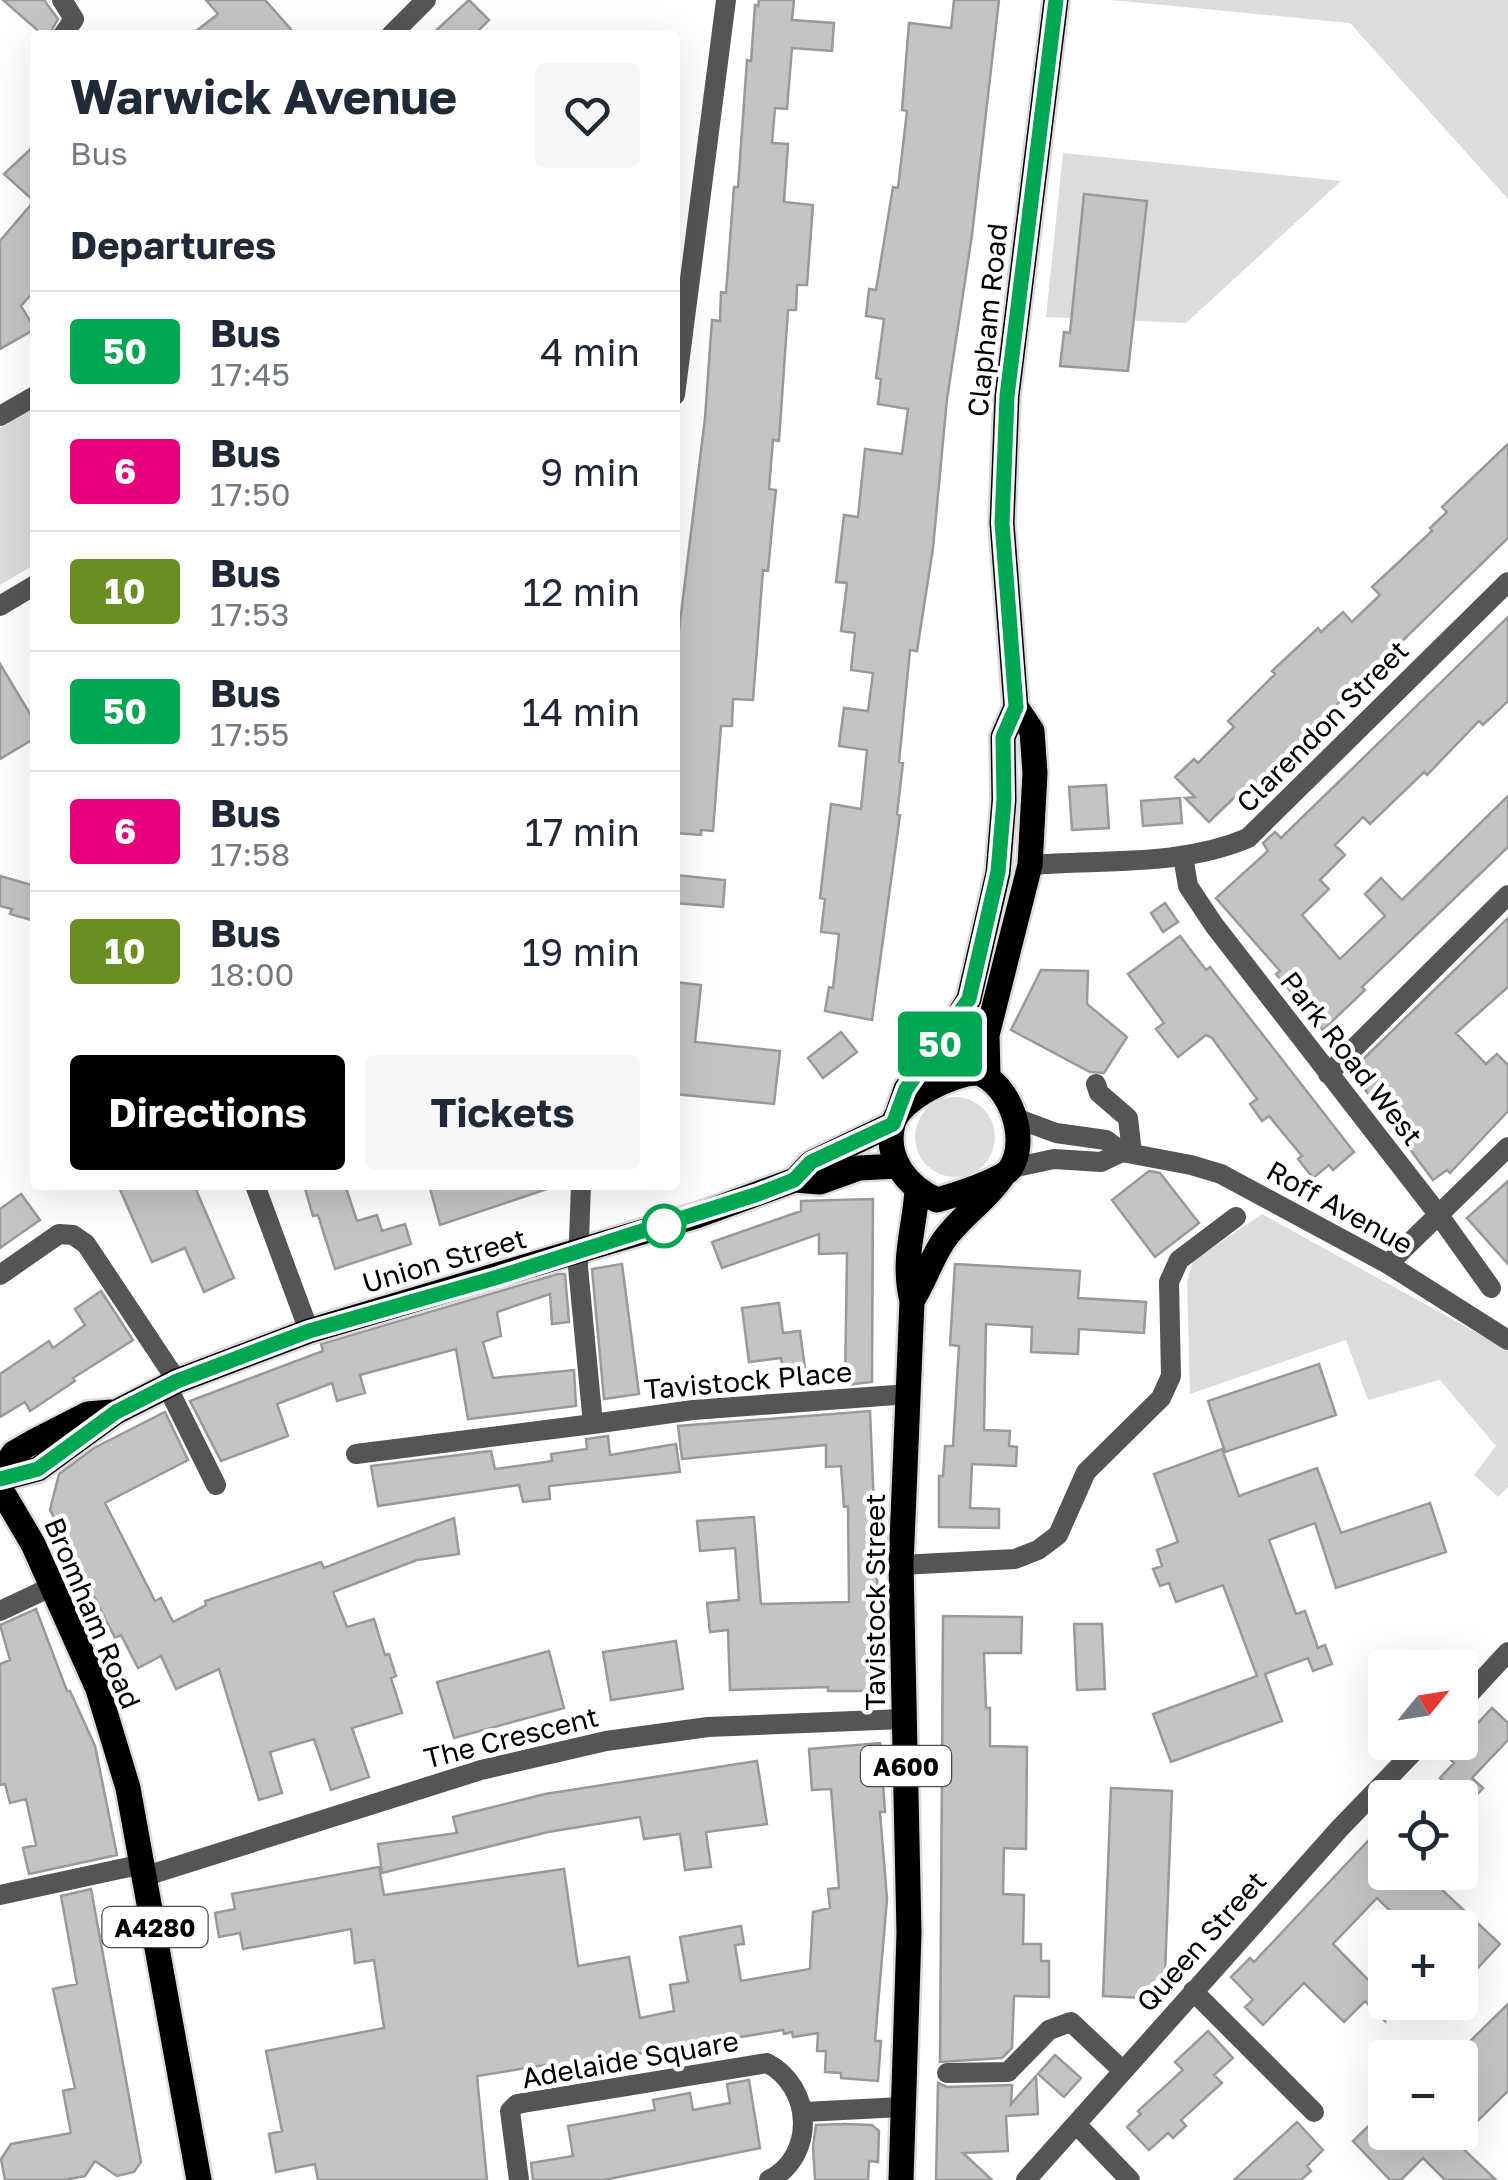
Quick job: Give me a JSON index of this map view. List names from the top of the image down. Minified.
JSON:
{"streets":{"main road":["Clapham Road","Union Street","Tavistock Street","Bromham Road","A600","A4280"],"street":["Clarendon Street","Park Road West","Roff Avenue","Tavistock Place","The Crescent","Queen Street","Adelaide Square"]},"crossings":[["Clapham Road","Clarendon Street"],["Clapham Road","Roff Avenue"],["Clapham Road","Union Street"],["Clapham Road","Tavistock Street"],["Clapham Road","A600"],["Clarendon Street","Park Road West"],["Roff Avenue","Union Street"],["Roff Avenue","Tavistock Street"],["Roff Avenue","A600"],["Union Street","Tavistock Street"],["Union Street","A600"],["Tavistock Place","Tavistock Street"],["Tavistock Street","The Crescent"],["Tavistock Street","A600"],["Bromham Road","The Crescent"]],"lines":["bus line 50"],"north":"top right","page":{"on_map":"50","heading":[["Warwick Avenue","Bus"],"Departures"],"list":[{"mark":"50","name":"Bus","note":"17:45","value":"4 min"},{"mark":"6","name":"Bus","note":"17:50","value":"9 min"},{"mark":"10","name":"Bus","note":"17:53","value":"12 min"},{"mark":"50","name":"Bus","note":"17:55","value":"14 min"},{"mark":"6","name":"Bus","note":"17:58","value":"17 min"},{"mark":"10","name":"Bus","note":"18:00","value":"19 min"}],"buttons":["Directions","Tickets"],"map_buttons":["+","−"]}}
